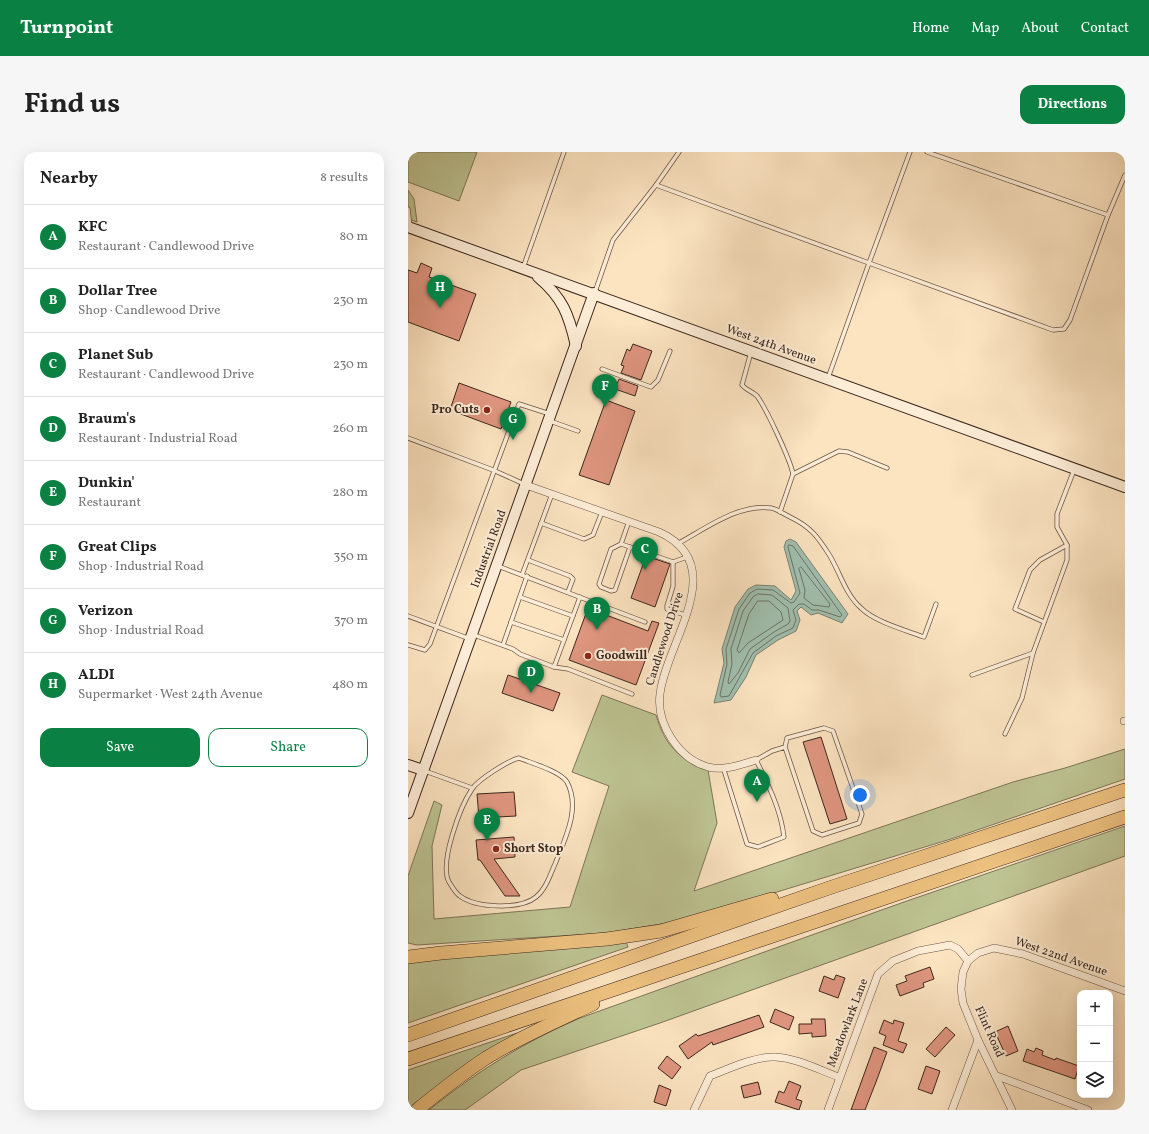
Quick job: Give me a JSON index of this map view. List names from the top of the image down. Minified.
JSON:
{"streets":{"street":["West 24th Avenue","Industrial Road","Candlewood Drive","West 22nd Avenue","Meadowlark Lane","Flint Road"]},"crossings":[["West 24th Avenue","Industrial Road"],["Industrial Road","Candlewood Drive"],["West 22nd Avenue","Meadowlark Lane"],["West 22nd Avenue","Flint Road"],["Meadowlark Lane","Flint Road"]],"places":["Pro Cuts","Goodwill","Short Stop"],"page":{"header":"Turnpoint","nav":["Home","Map","About","Contact"],"title":"Find us","buttons":["Directions",["Save","Share"]],"heading":["Nearby","8 results"],"list":[{"mark":"A","name":"KFC","note":"Restaurant · Candlewood Drive","value":"80 m"},{"mark":"B","name":"Dollar Tree","note":"Shop · Candlewood Drive","value":"230 m"},{"mark":"C","name":"Planet Sub","note":"Restaurant · Candlewood Drive","value":"230 m"},{"mark":"D","name":"Braum's","note":"Restaurant · Industrial Road","value":"260 m"},{"mark":"E","name":"Dunkin'","note":"Restaurant","value":"280 m"},{"mark":"F","name":"Great Clips","note":"Shop · Industrial Road","value":"350 m"},{"mark":"G","name":"Verizon","note":"Shop · Industrial Road","value":"370 m"},{"mark":"H","name":"ALDI","note":"Supermarket · West 24th Avenue","value":"480 m"}],"pins":["H","F","G","C","B","D","A","E"],"map_buttons":["+","−"]}}
